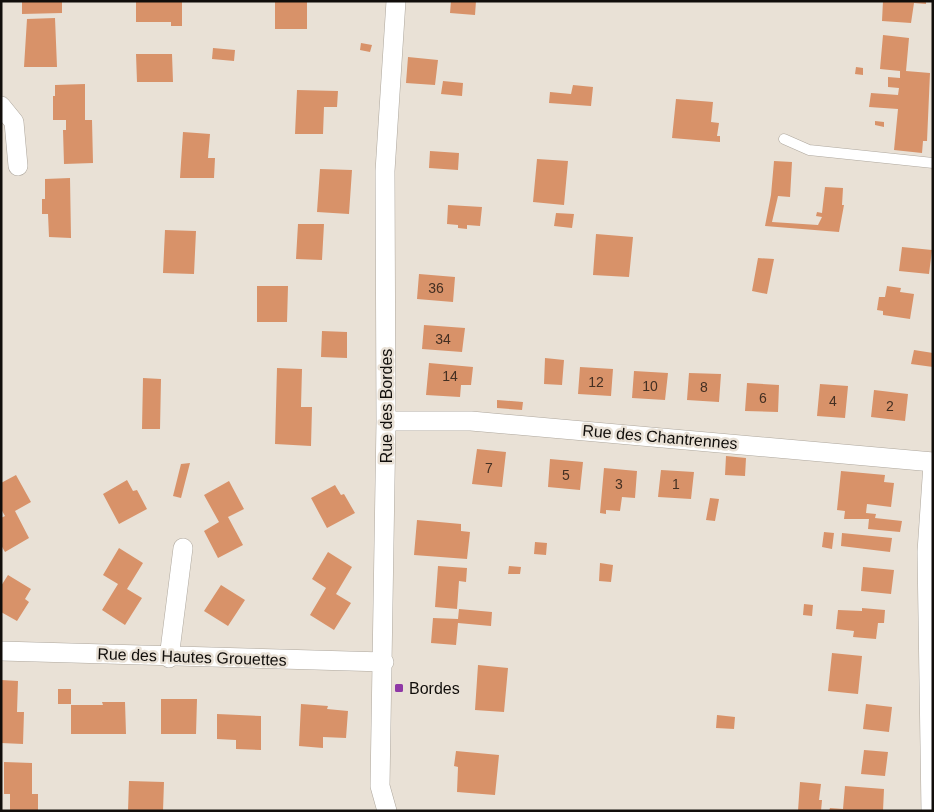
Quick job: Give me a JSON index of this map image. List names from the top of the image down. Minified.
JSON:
{"streets":{"street":["Rue des Bordes","Rue des Chantrennes","Rue des Hautes Grouettes"]},"crossings":[["Rue des Bordes","Rue des Chantrennes"],["Rue des Bordes","Rue des Hautes Grouettes"]],"places":{"transit":["Bordes"]},"house_numbers":["36","34","14","12","10","8","6","4","2","7","5","3","1"]}
